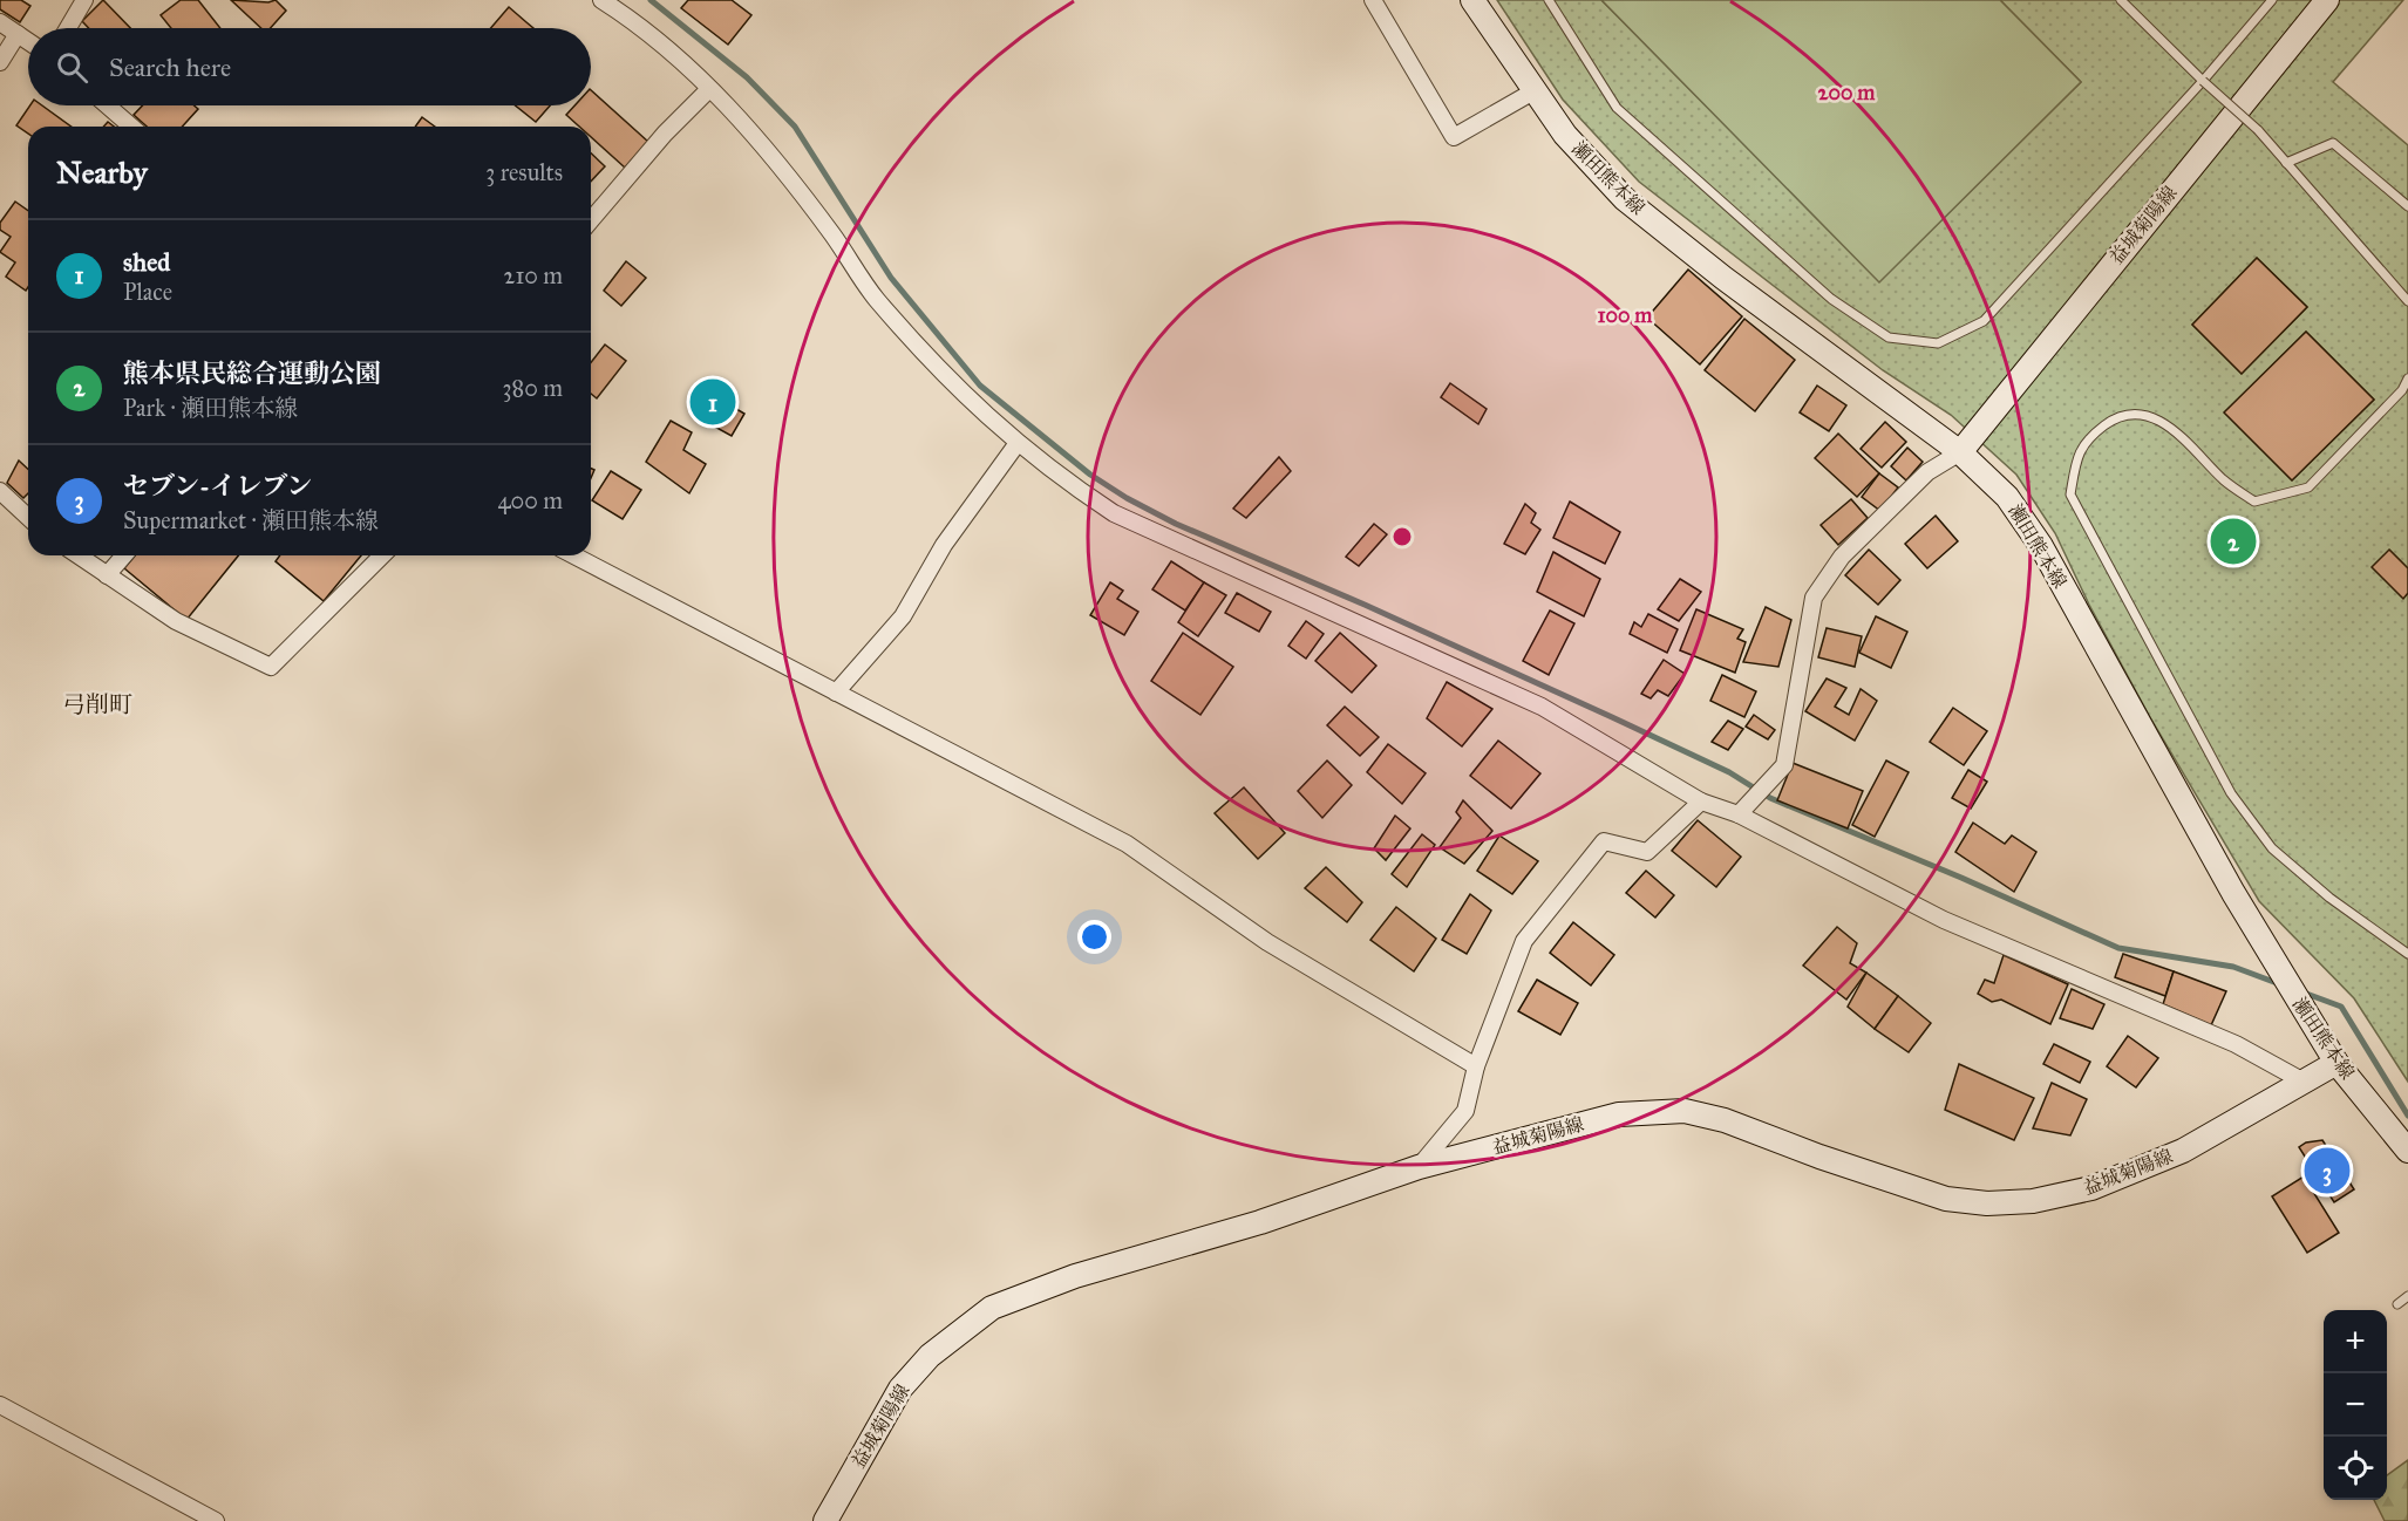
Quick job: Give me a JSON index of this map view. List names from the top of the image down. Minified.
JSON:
{"streets":{"main road":["瀬田熊本線","益城菊陽線"]},"crossings":[["瀬田熊本線","益城菊陽線"]],"districts":["弓削町"],"page":{"search":"Search here","heading":["Nearby","3 results"],"list":[{"mark":"1","name":"shed","note":"Place","value":"210 m"},{"mark":"2","name":"熊本県民総合運動公園","note":"Park · 瀬田熊本線","value":"380 m"},{"mark":"3","name":"セブン-イレブン","note":"Supermarket · 瀬田熊本線","value":"400 m"}],"pins":["1","2","3"],"map_buttons":["+","−"]},"rings":["200 m","100 m"]}
